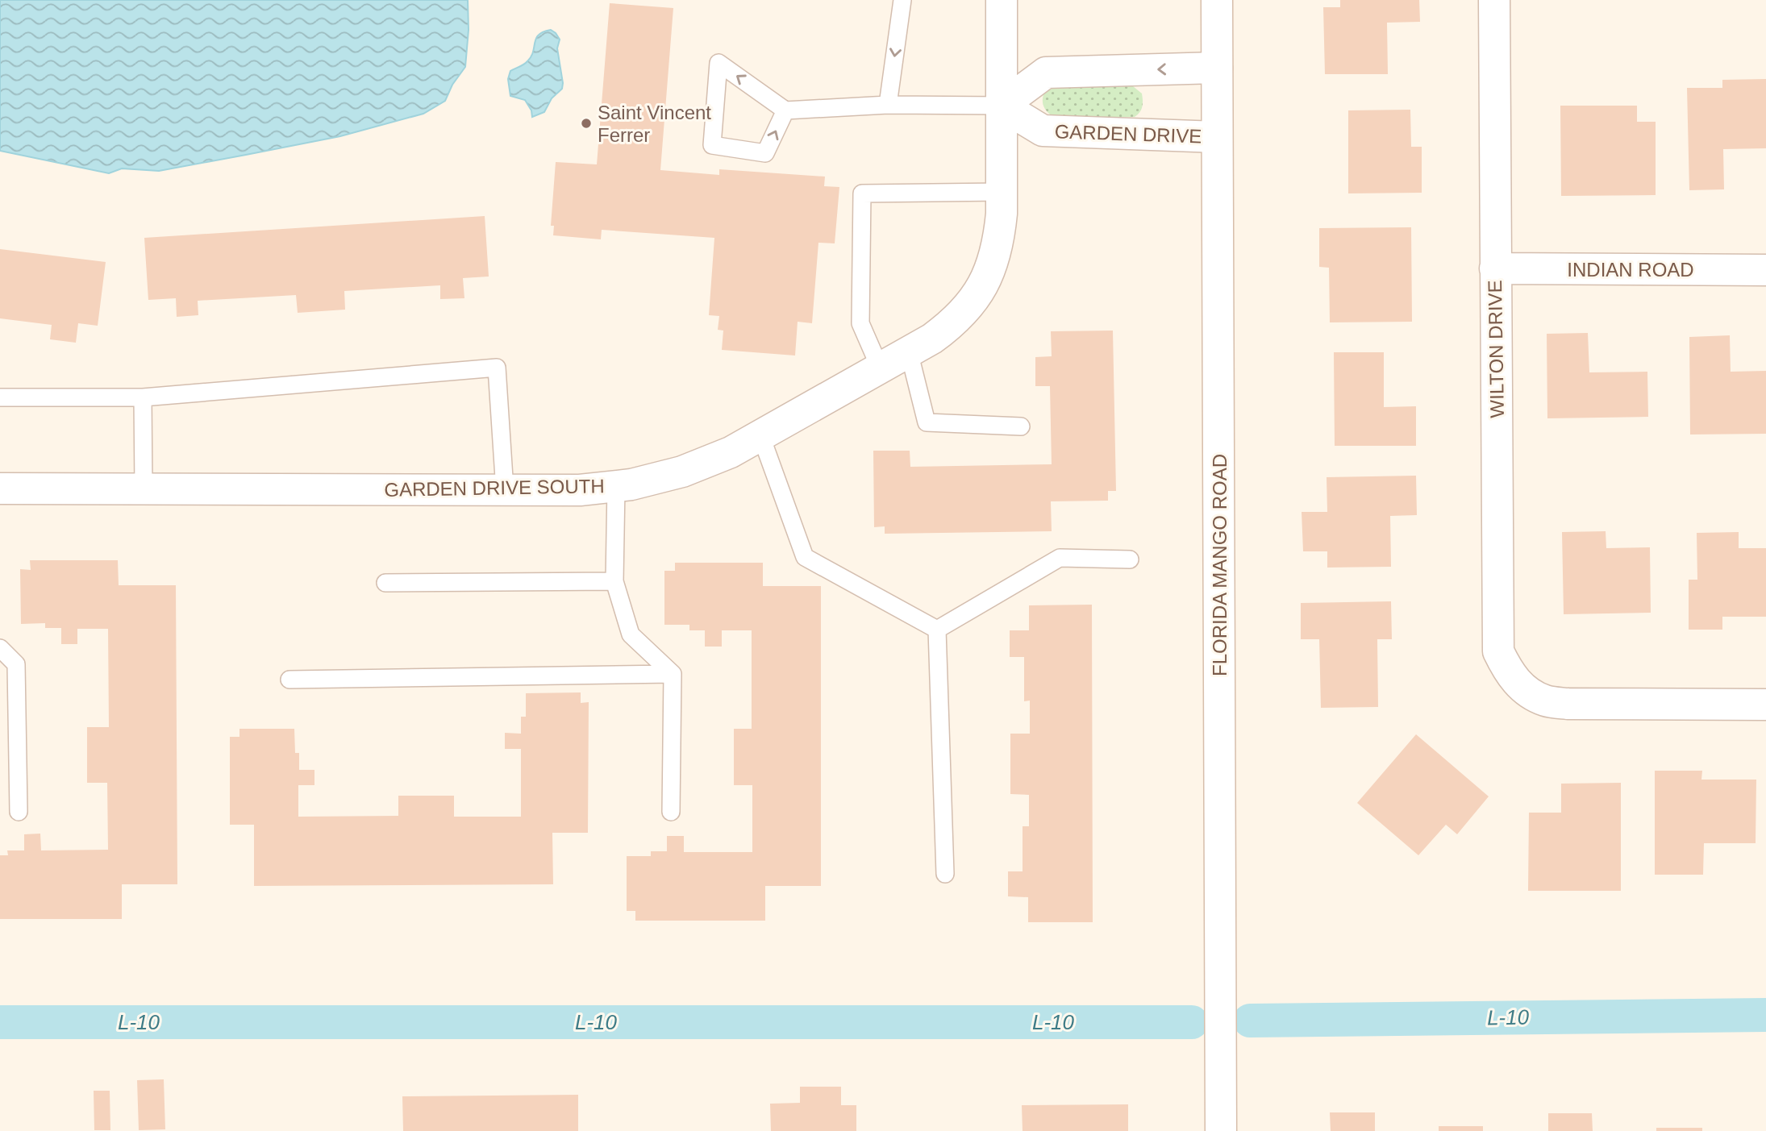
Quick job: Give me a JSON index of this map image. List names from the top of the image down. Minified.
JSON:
{"streets":{"street":["GARDEN DRIVE","INDIAN ROAD","WILTON DRIVE","GARDEN DRIVE SOUTH","FLORIDA MANGO ROAD"]},"crossings":[["GARDEN DRIVE","GARDEN DRIVE SOUTH"],["GARDEN DRIVE","FLORIDA MANGO ROAD"],["INDIAN ROAD","WILTON DRIVE"]],"water":["L-10"],"places":["Saint Vincent Ferrer"]}
